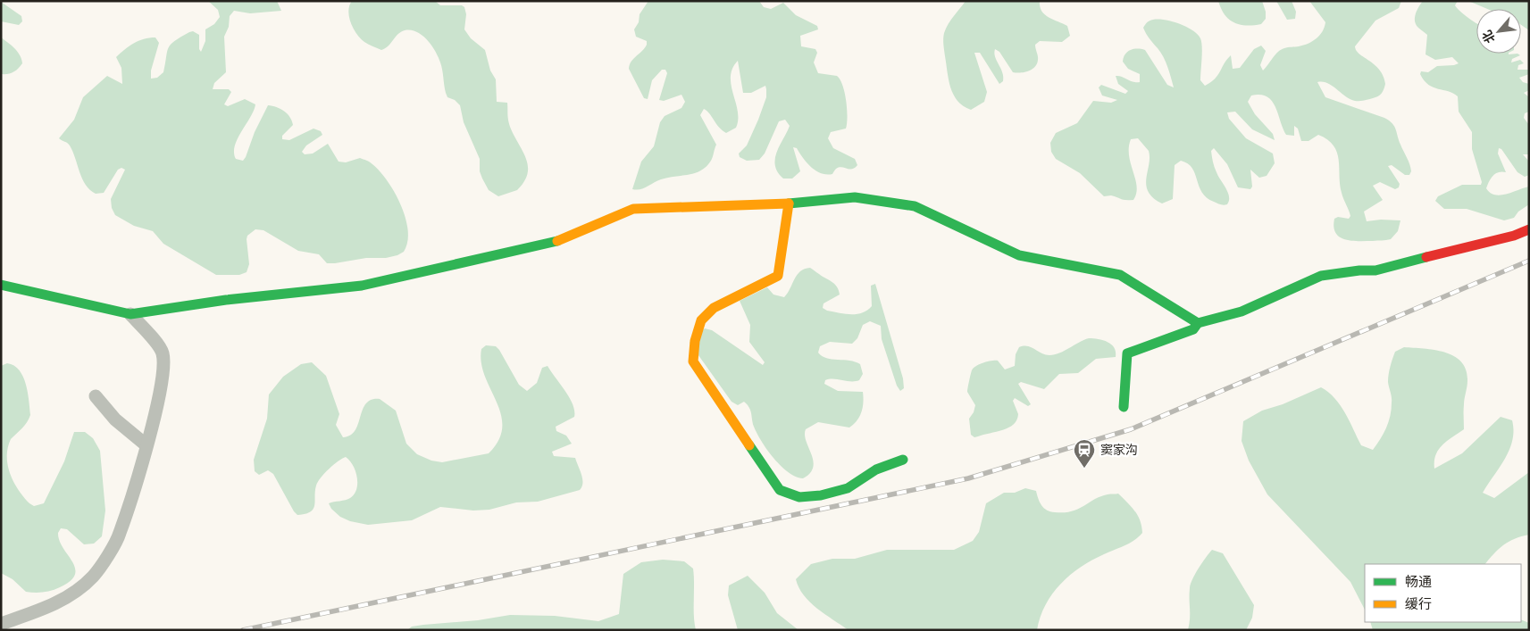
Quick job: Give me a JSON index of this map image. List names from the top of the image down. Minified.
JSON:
{"places":{"station":["窦家沟"]},"legend":["畅通","缓行"],"north":"bottom left"}
